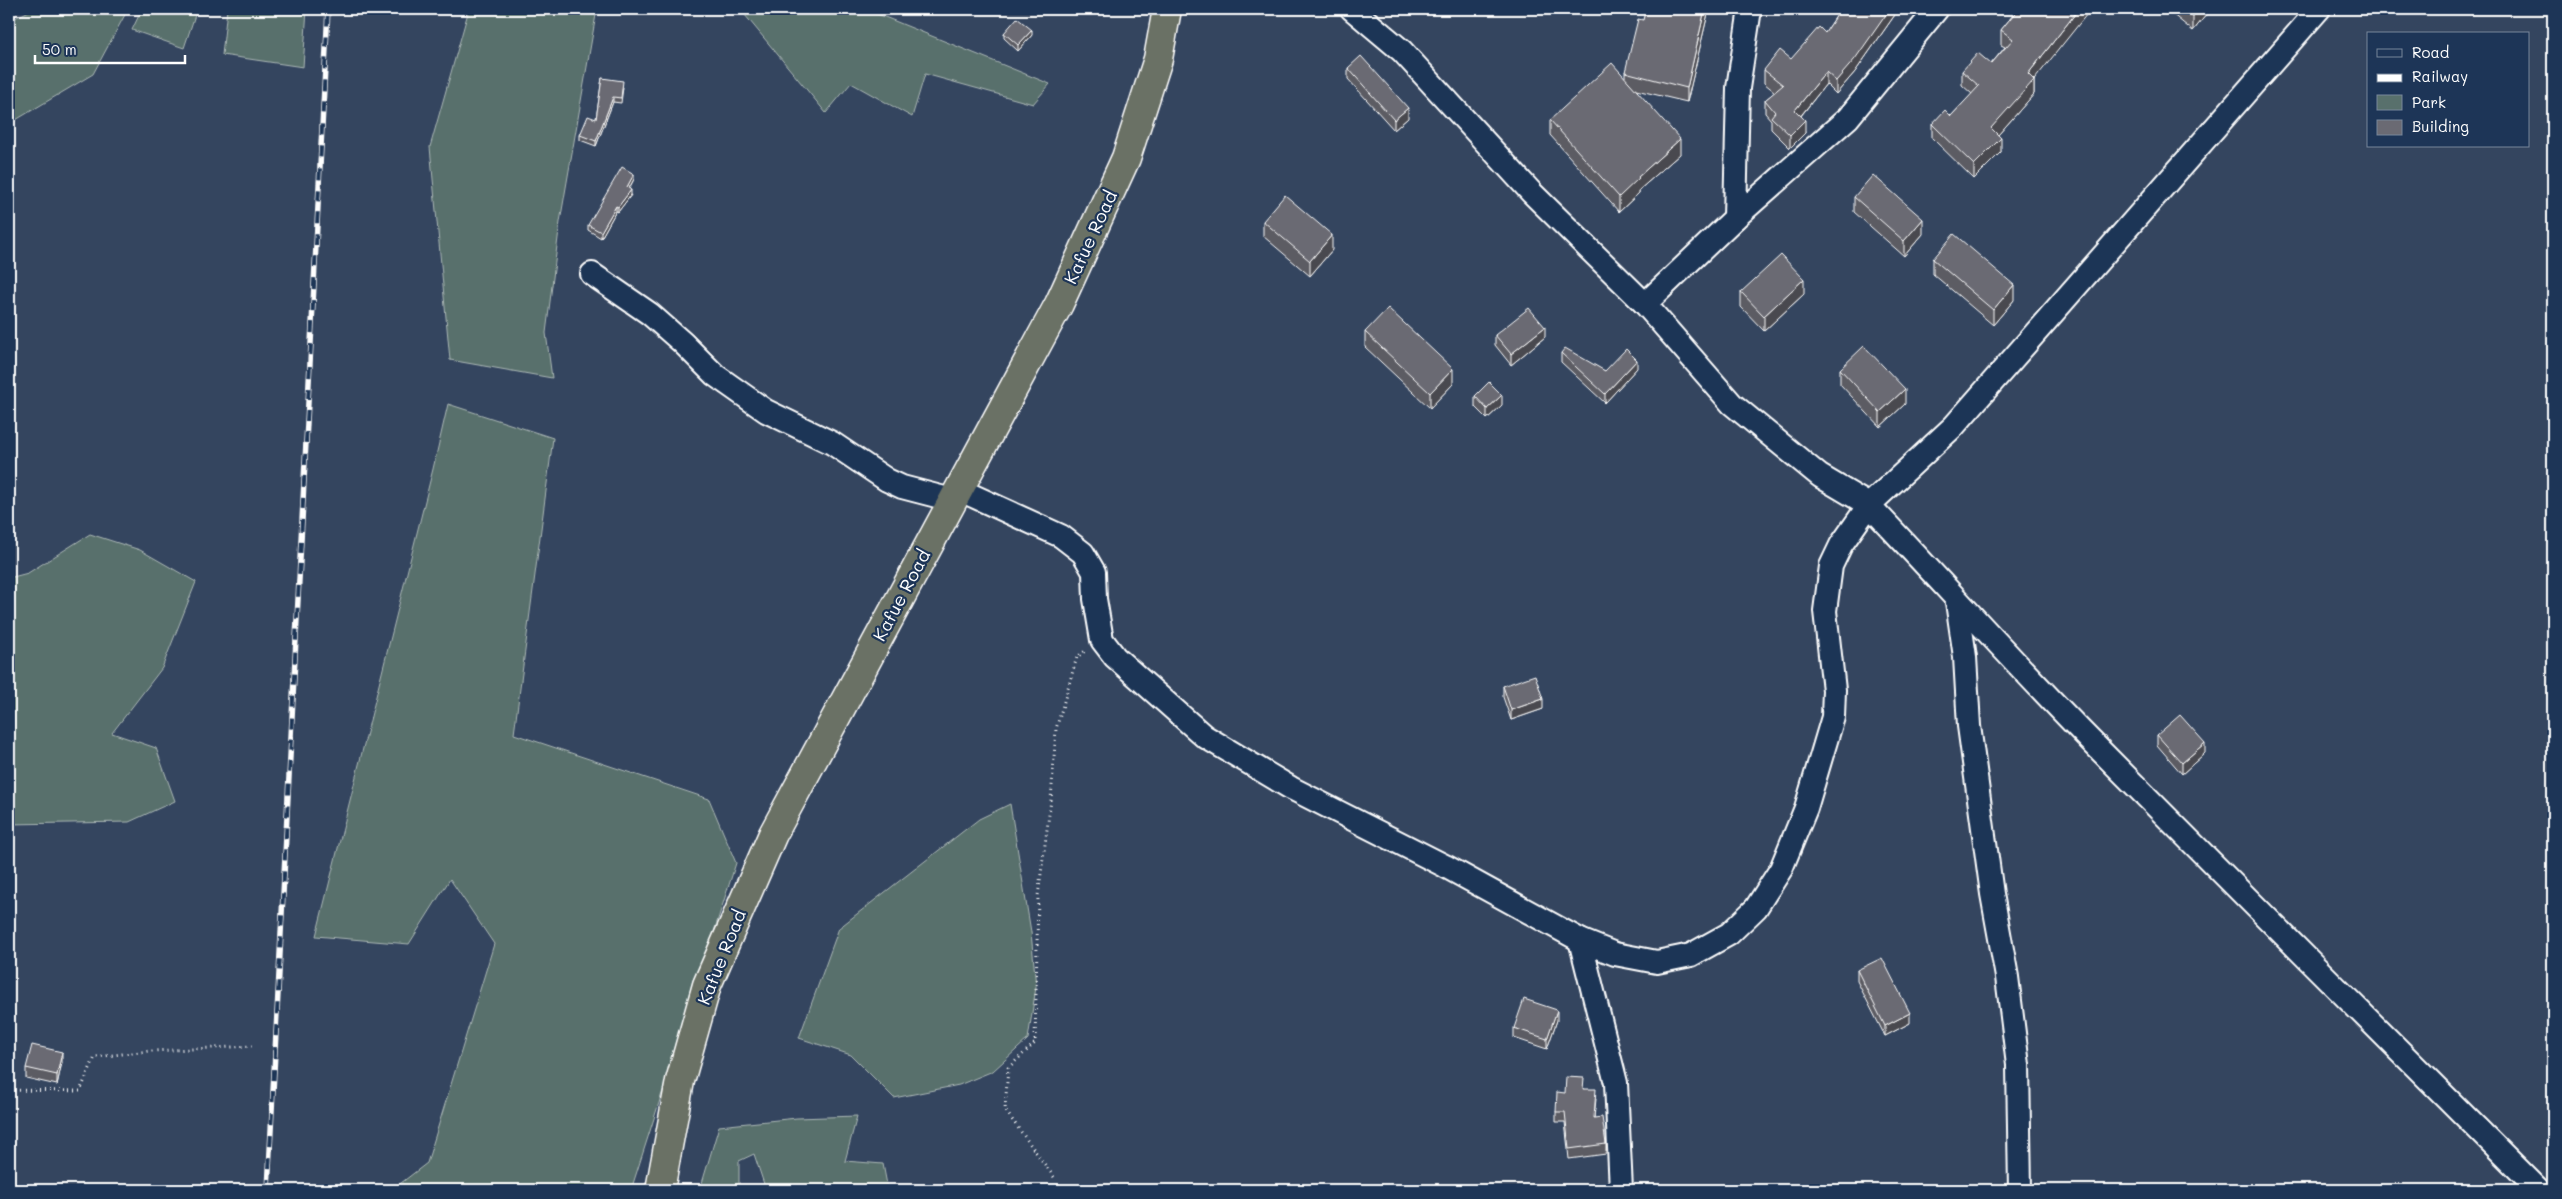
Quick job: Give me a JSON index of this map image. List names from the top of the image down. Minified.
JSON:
{"streets":{"highway":["Kafue Road"]},"legend":["Road","Railway","Park","Building"],"scale_bar":"50 m"}
